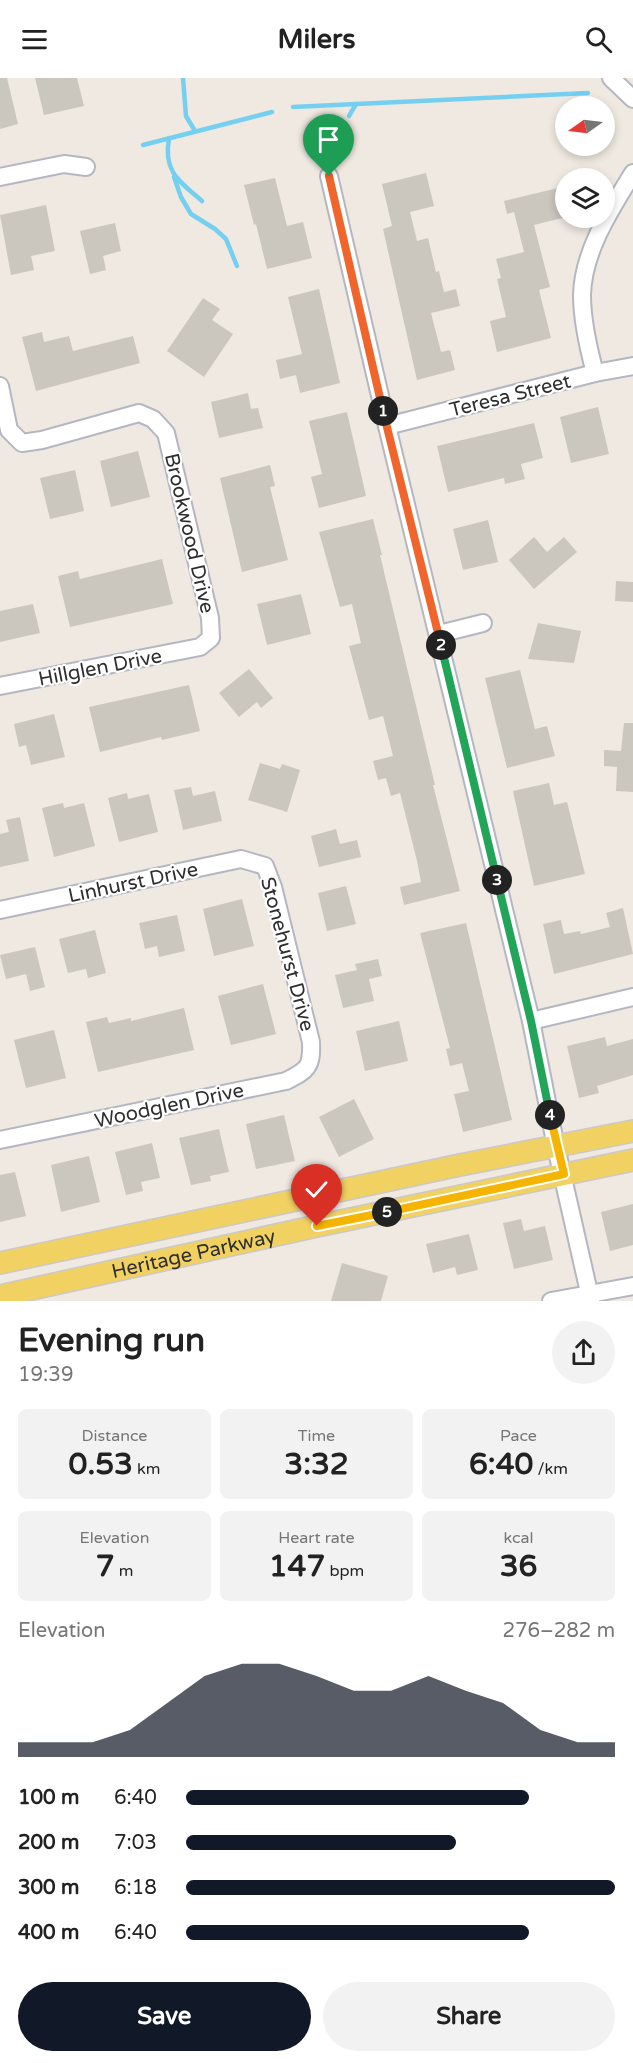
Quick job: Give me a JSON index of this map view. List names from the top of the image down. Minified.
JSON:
{"streets":{"main road":["Heritage Parkway"],"street":["Teresa Street","Brookwood Drive","Hillglen Drive","Linhurst Drive","Stonehurst Drive","Woodglen Drive"]},"crossings":[["Brookwood Drive","Hillglen Drive"],["Linhurst Drive","Stonehurst Drive"],["Stonehurst Drive","Woodglen Drive"]],"north":"left","page":{"header":"Milers","pins":["1","2","3","4","5"],"heading":["Evening run","19:39"],"stats":[["Distance","0.53 km"],["Time","3:32"],["Pace","6:40 /km"],["Elevation","7 m"],["Heart rate","147 bpm"],["kcal","36"]],"chart":["Elevation","276–282 m"],"list":[{"name":"100 m","note":"6:40"},{"name":"200 m","note":"7:03"},{"name":"300 m","note":"6:18"},{"name":"400 m","note":"6:40"}],"buttons":["Save","Share"]}}
